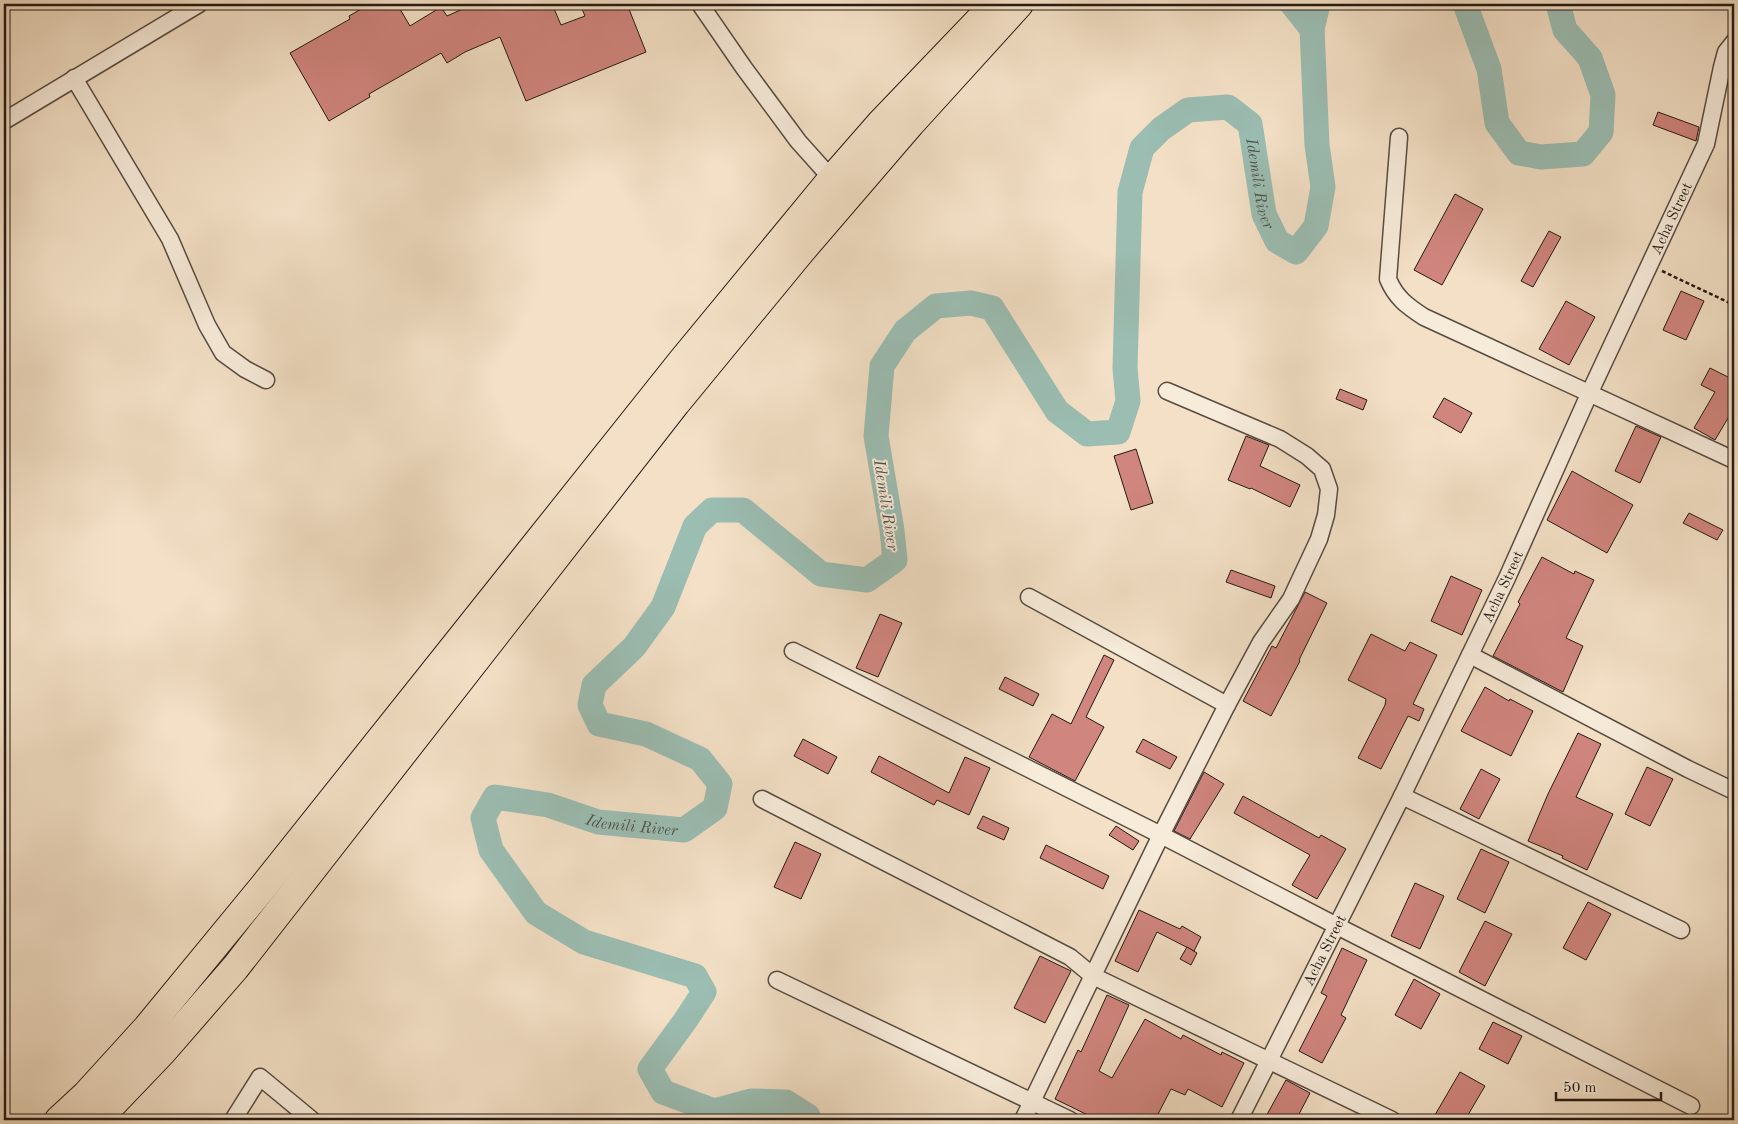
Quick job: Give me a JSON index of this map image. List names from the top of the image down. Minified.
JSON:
{"streets":{"street":["Acha Street"]},"water":["Idemili River"],"scale_bar":"50 m"}
